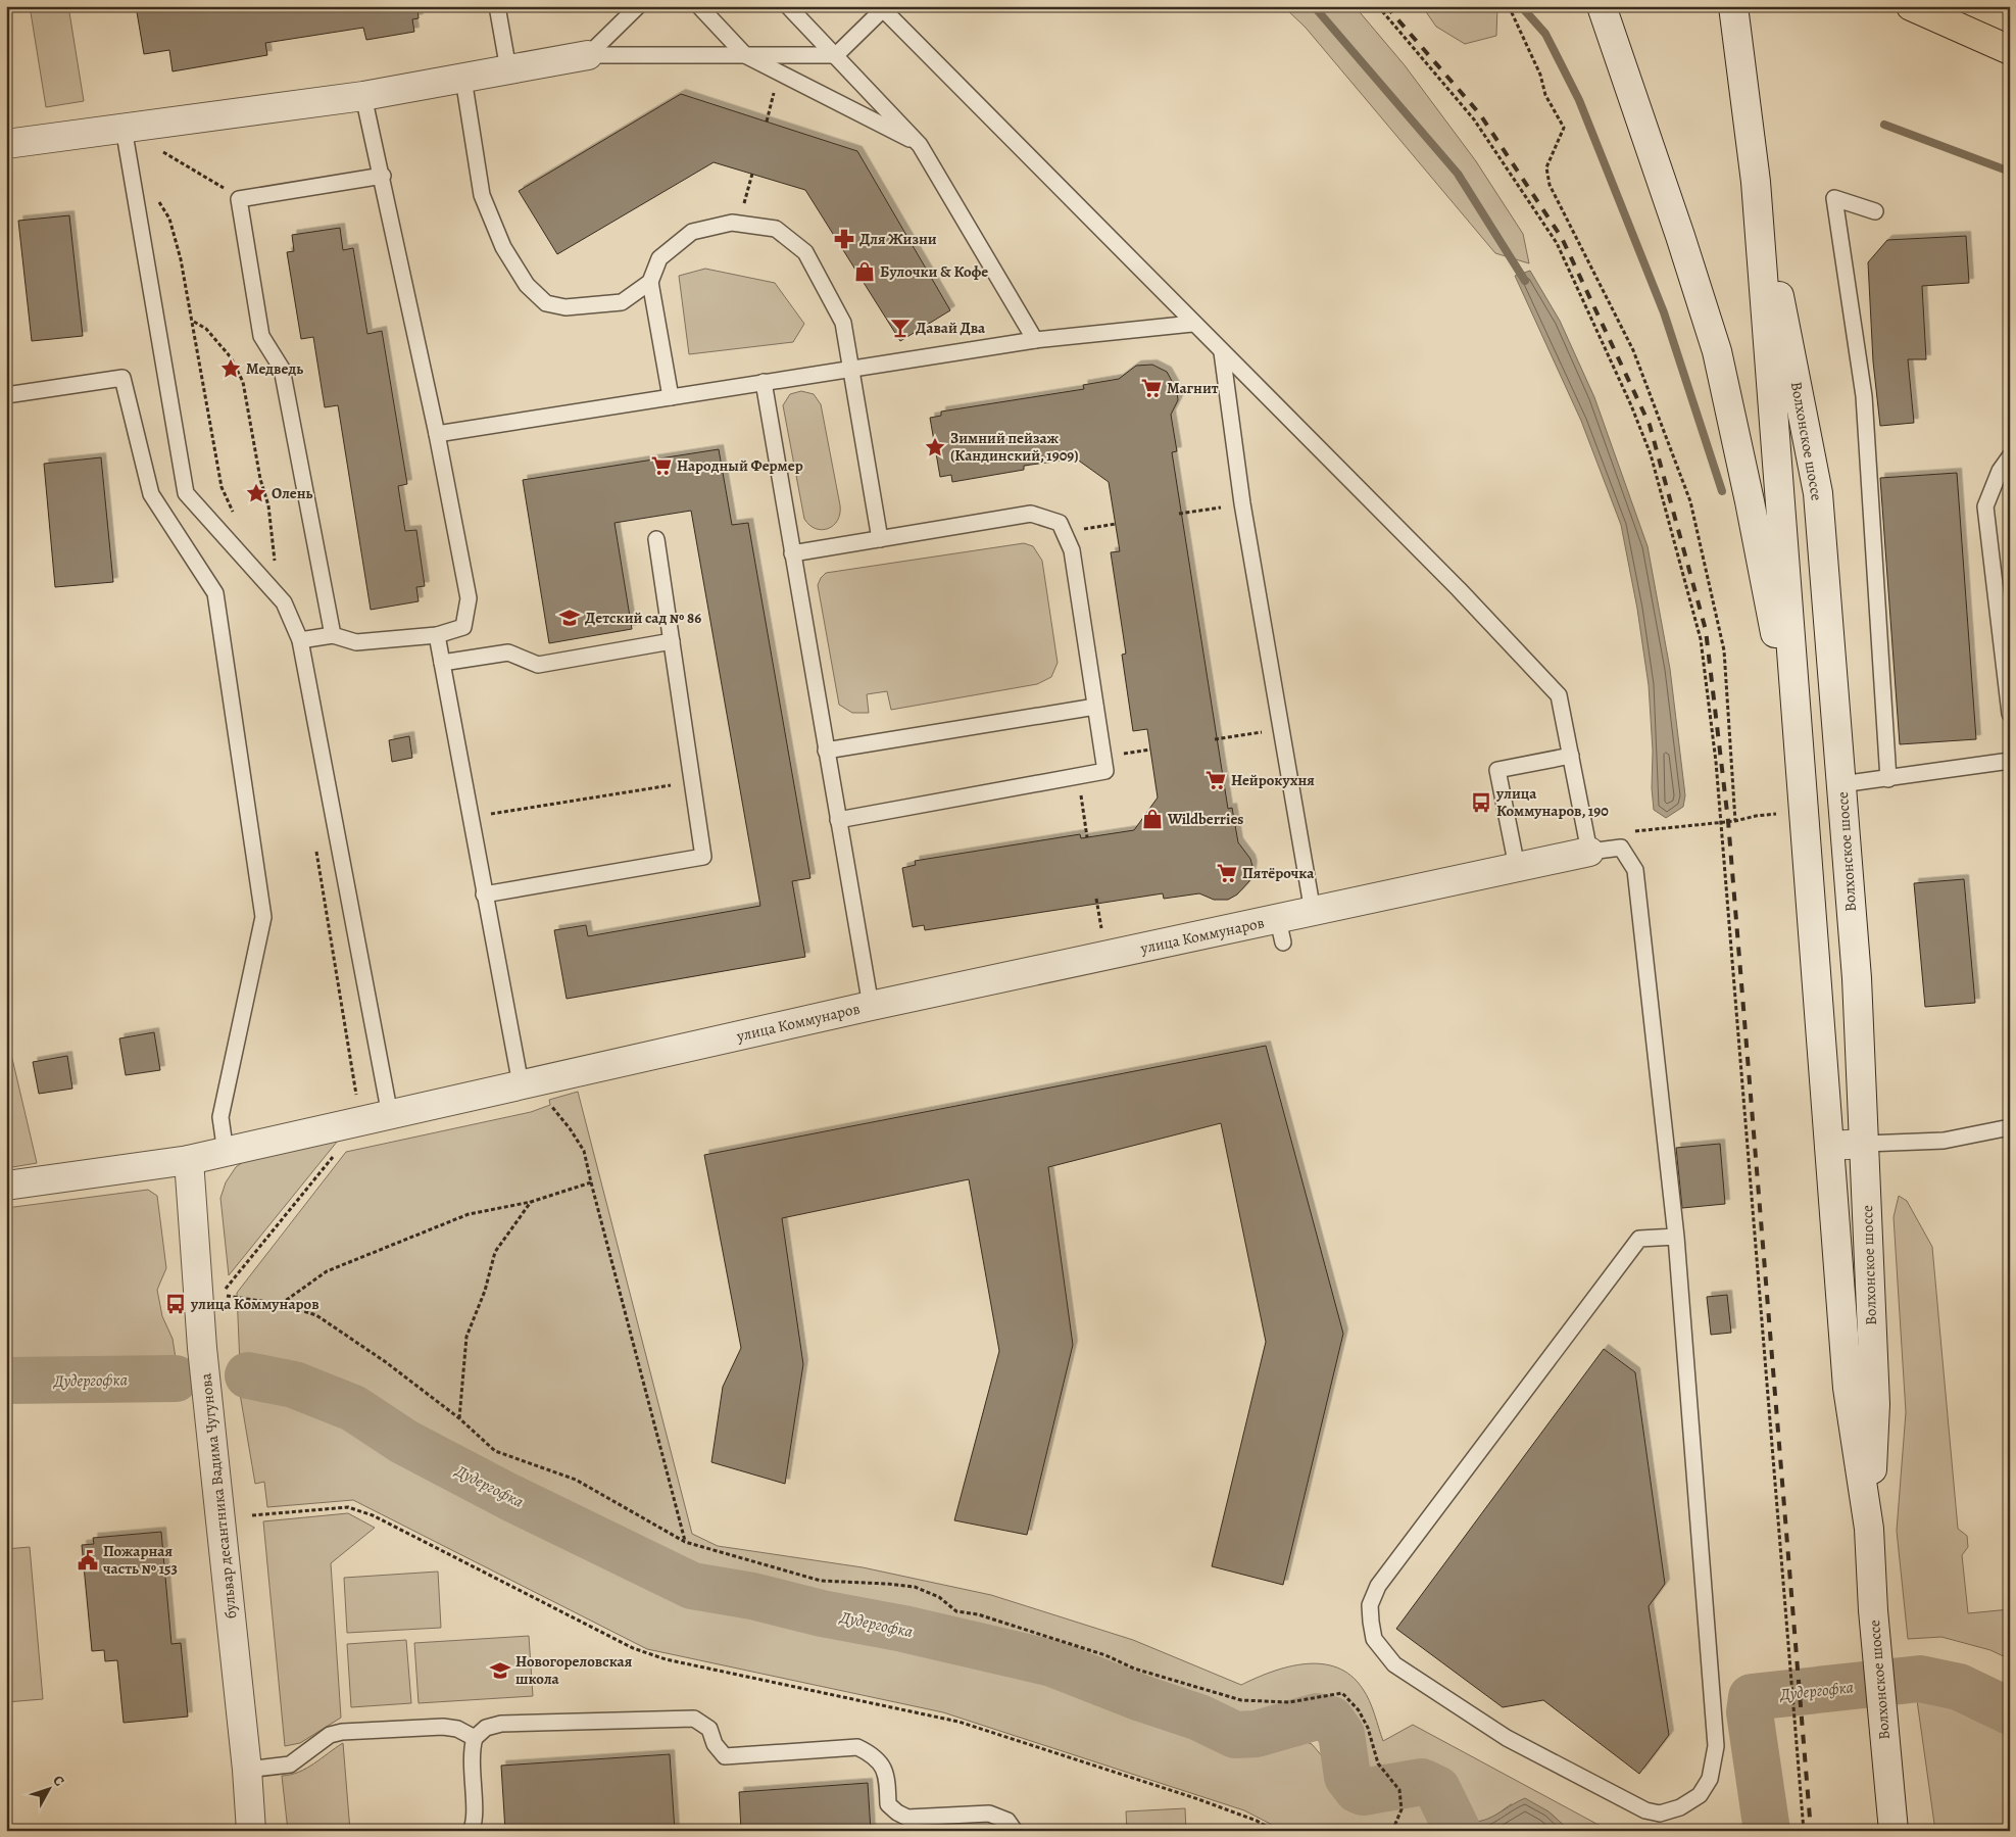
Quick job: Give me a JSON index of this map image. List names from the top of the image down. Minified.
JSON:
{"streets":{"main road":["Волхонское шоссе","улица Коммунаров","бульвар десантника Вадима Чугунова"]},"crossings":[["улица Коммунаров","бульвар десантника Вадима Чугунова"]],"water":["Дудергофка"],"places":{"pharmacy":["Для Жизни"],"shop":["Булочки & Кофе","Wildberries"],"bar":["Давай Два"],"place":["Медведь","Зимний пейзаж (Кандинский, 1909)","Олень"],"supermarket":["Магнит","Народный Фермер","Нейрокухня","Пятёрочка"],"school or university":["Детский сад № 86","Новогореловская школа"],"bus stop":["улица Коммунаров, 190","улица Коммунаров"],"public building":["Пожарная часть № 153"]},"north":"top right"}
